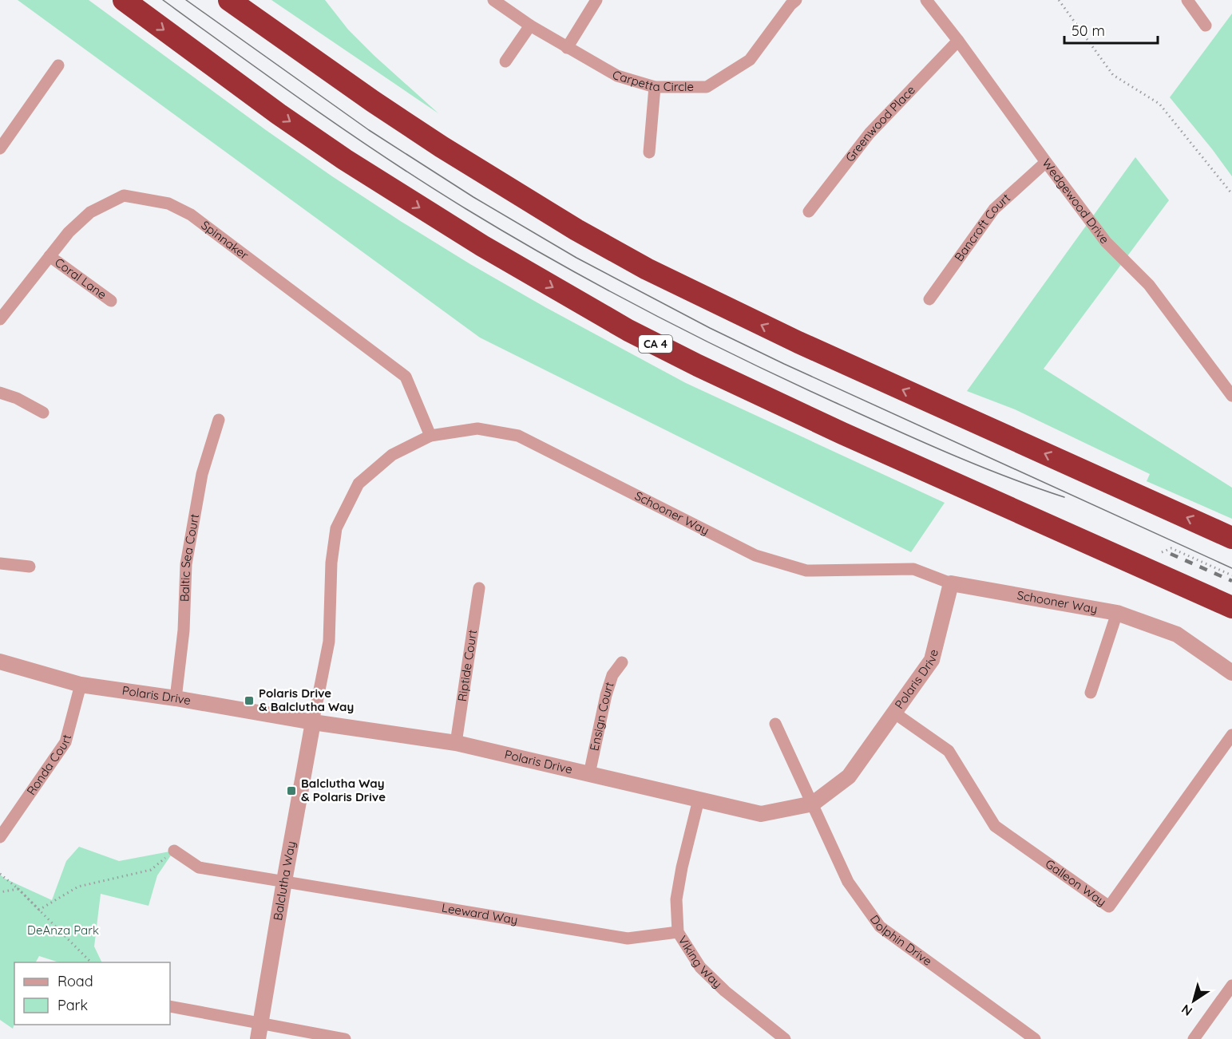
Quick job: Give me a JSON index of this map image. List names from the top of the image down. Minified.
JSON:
{"streets":{"highway":["CA 4"],"street":["Carpetta Circle","Greenwood Place","Wedgewood Drive","Bancroft Court","Spinnaker","Coral Lane","Schooner Way","Baltic Sea Court","Riptide Court","Polaris Drive","Ensign Court","Ronda Court","Balclutha Way","Galleon Way","Leeward Way","Dolphin Drive","Viking Way"]},"crossings":[["Greenwood Place","Wedgewood Drive"],["Wedgewood Drive","Bancroft Court"],["Spinnaker","Coral Lane"],["Spinnaker","Schooner Way"],["Schooner Way","Polaris Drive"],["Schooner Way","Balclutha Way"],["Baltic Sea Court","Polaris Drive"],["Riptide Court","Polaris Drive"],["Polaris Drive","Ensign Court"],["Polaris Drive","Ronda Court"],["Polaris Drive","Balclutha Way"],["Polaris Drive","Galleon Way"],["Polaris Drive","Dolphin Drive"],["Polaris Drive","Viking Way"],["Balclutha Way","Leeward Way"],["Leeward Way","Viking Way"]],"parks":["DeAnza Park"],"places":{"transit":["Polaris Drive & Balclutha Way","Balclutha Way & Polaris Drive"]},"legend":["Road","Park"],"scale_bar":"50 m","north":"bottom left"}
